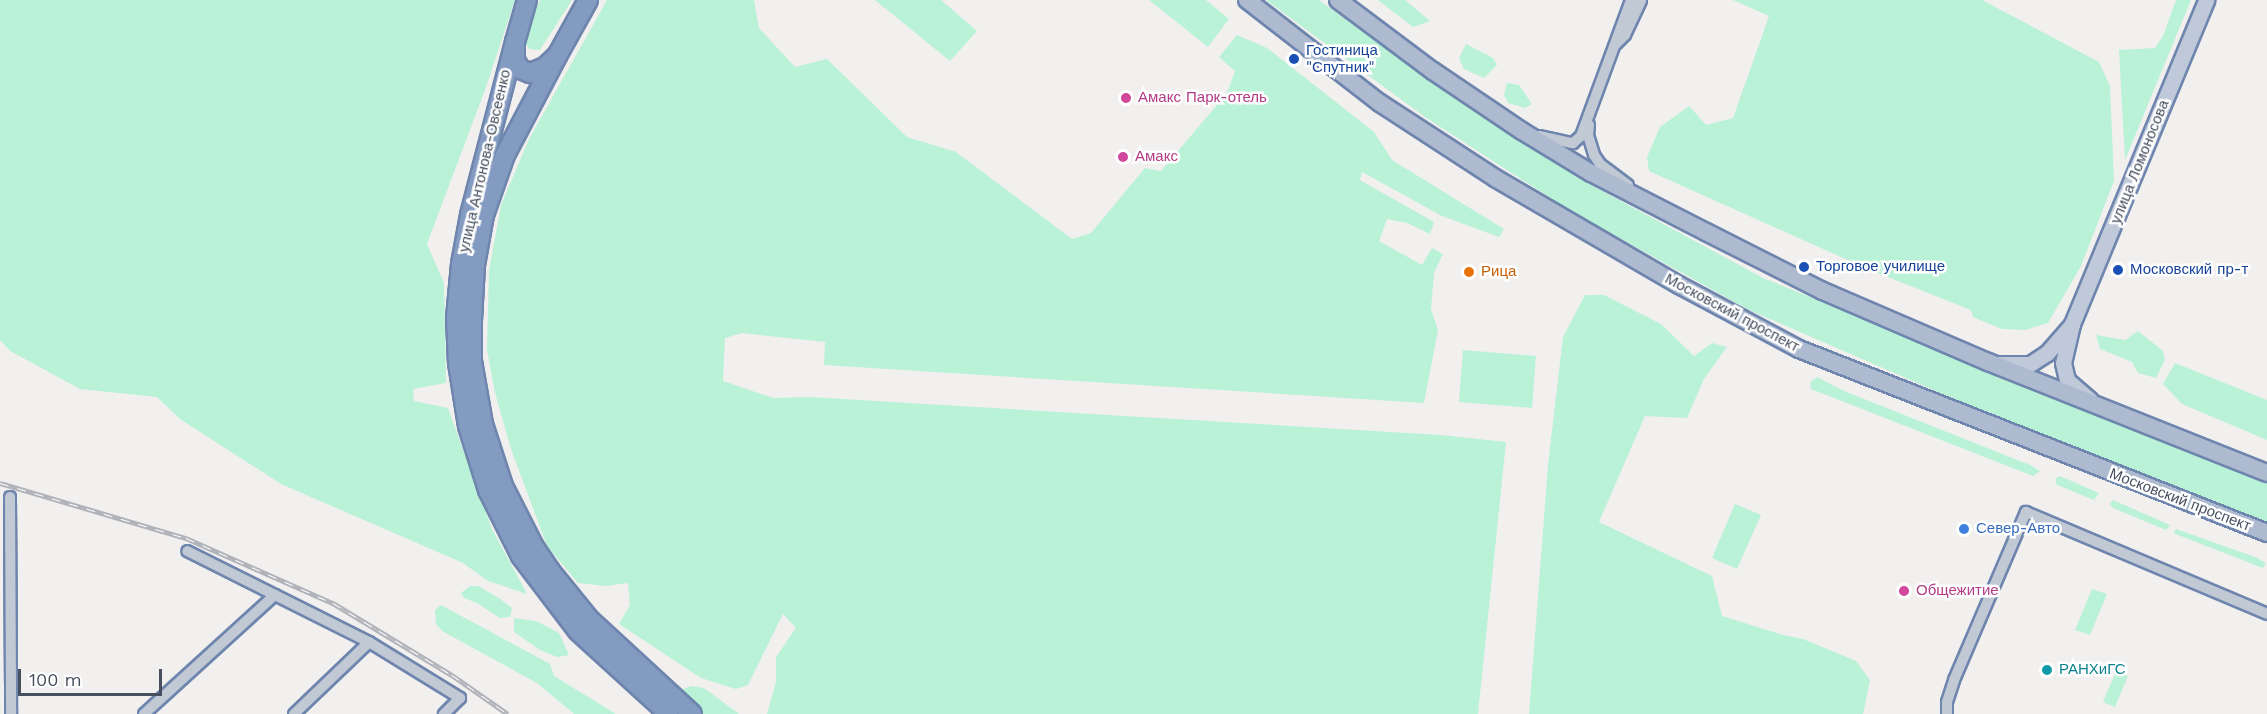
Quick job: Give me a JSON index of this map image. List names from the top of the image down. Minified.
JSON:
{"streets":{"highway":["улица Антонова-Овсеенко"],"main road":["улица Ломоносова","Московский проспект"]},"places":["Гостиница \"Спутник\"","Амакс Парк-отель","Амакс","Торговое училище","Московский пр-т","Рица","Север-Авто","Общежитие","РАНХиГС"],"scale_bar":"100 m"}
